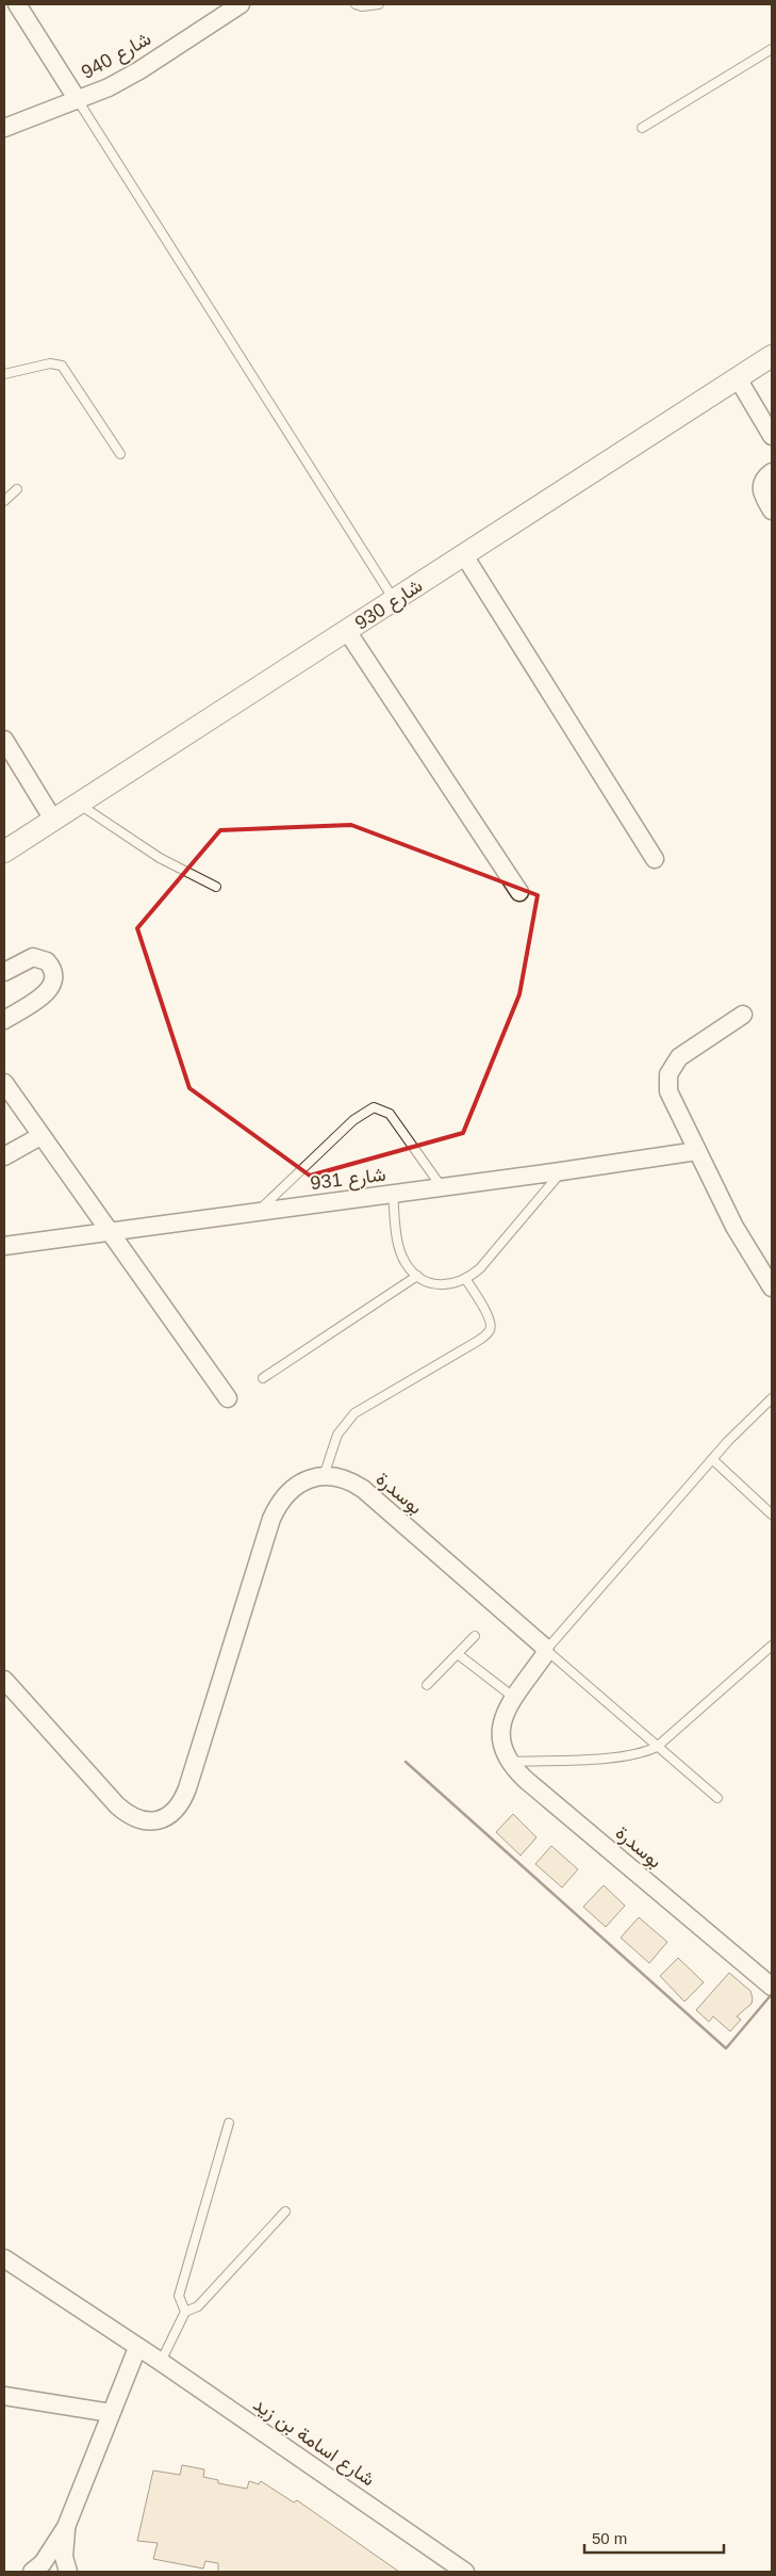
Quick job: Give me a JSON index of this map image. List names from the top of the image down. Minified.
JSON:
{"streets":{"street":["شارع 940","شارع 930","شارع 931","بوسدرة","شارع اسامة بن زيد"]},"scale_bar":"50 m"}
